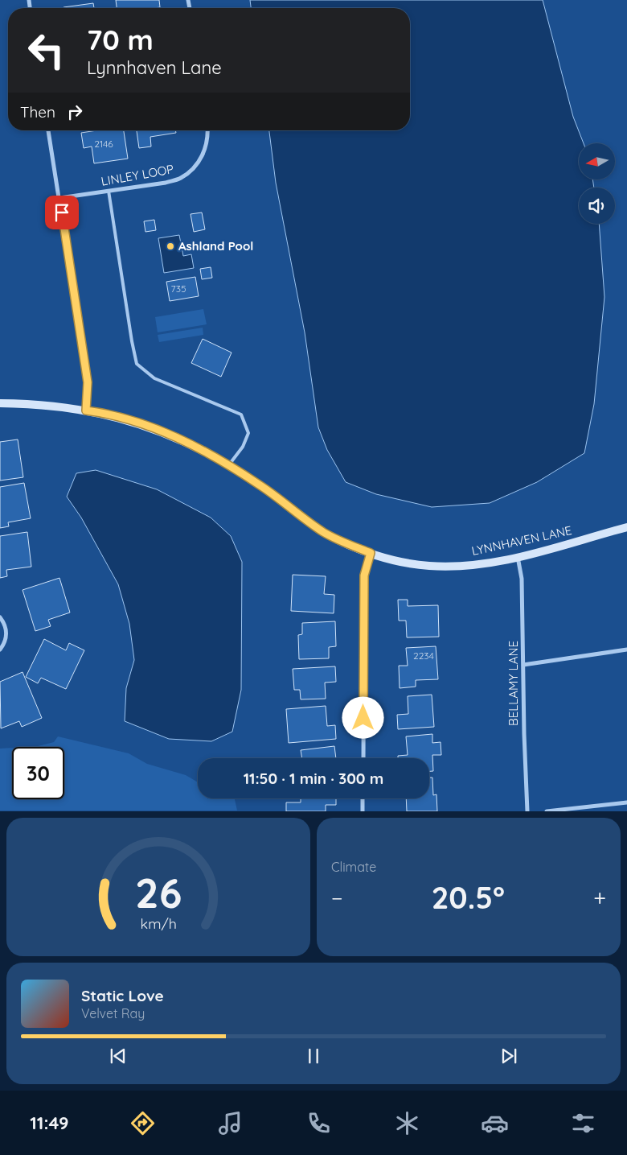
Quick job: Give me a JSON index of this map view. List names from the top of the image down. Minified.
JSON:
{"streets":{"street":["LINLEY LOOP","LYNNHAVEN LANE","BELLAMY LANE"]},"crossings":[["LYNNHAVEN LANE","BELLAMY LANE"]],"places":["Ashland Pool"],"house_numbers":["2146","735","2234"],"north":"left","page":{"turn":["70 m","Lynnhaven Lane"],"then":"Then","limit":"30","trip":"11:50 · 1 min · 300 m","tile":"Climate","heat":["−","20.5°","+"],"song":["Static Love","Velvet Ray"],"tabs":"11:49","gauge":["26","km/h"]}}
